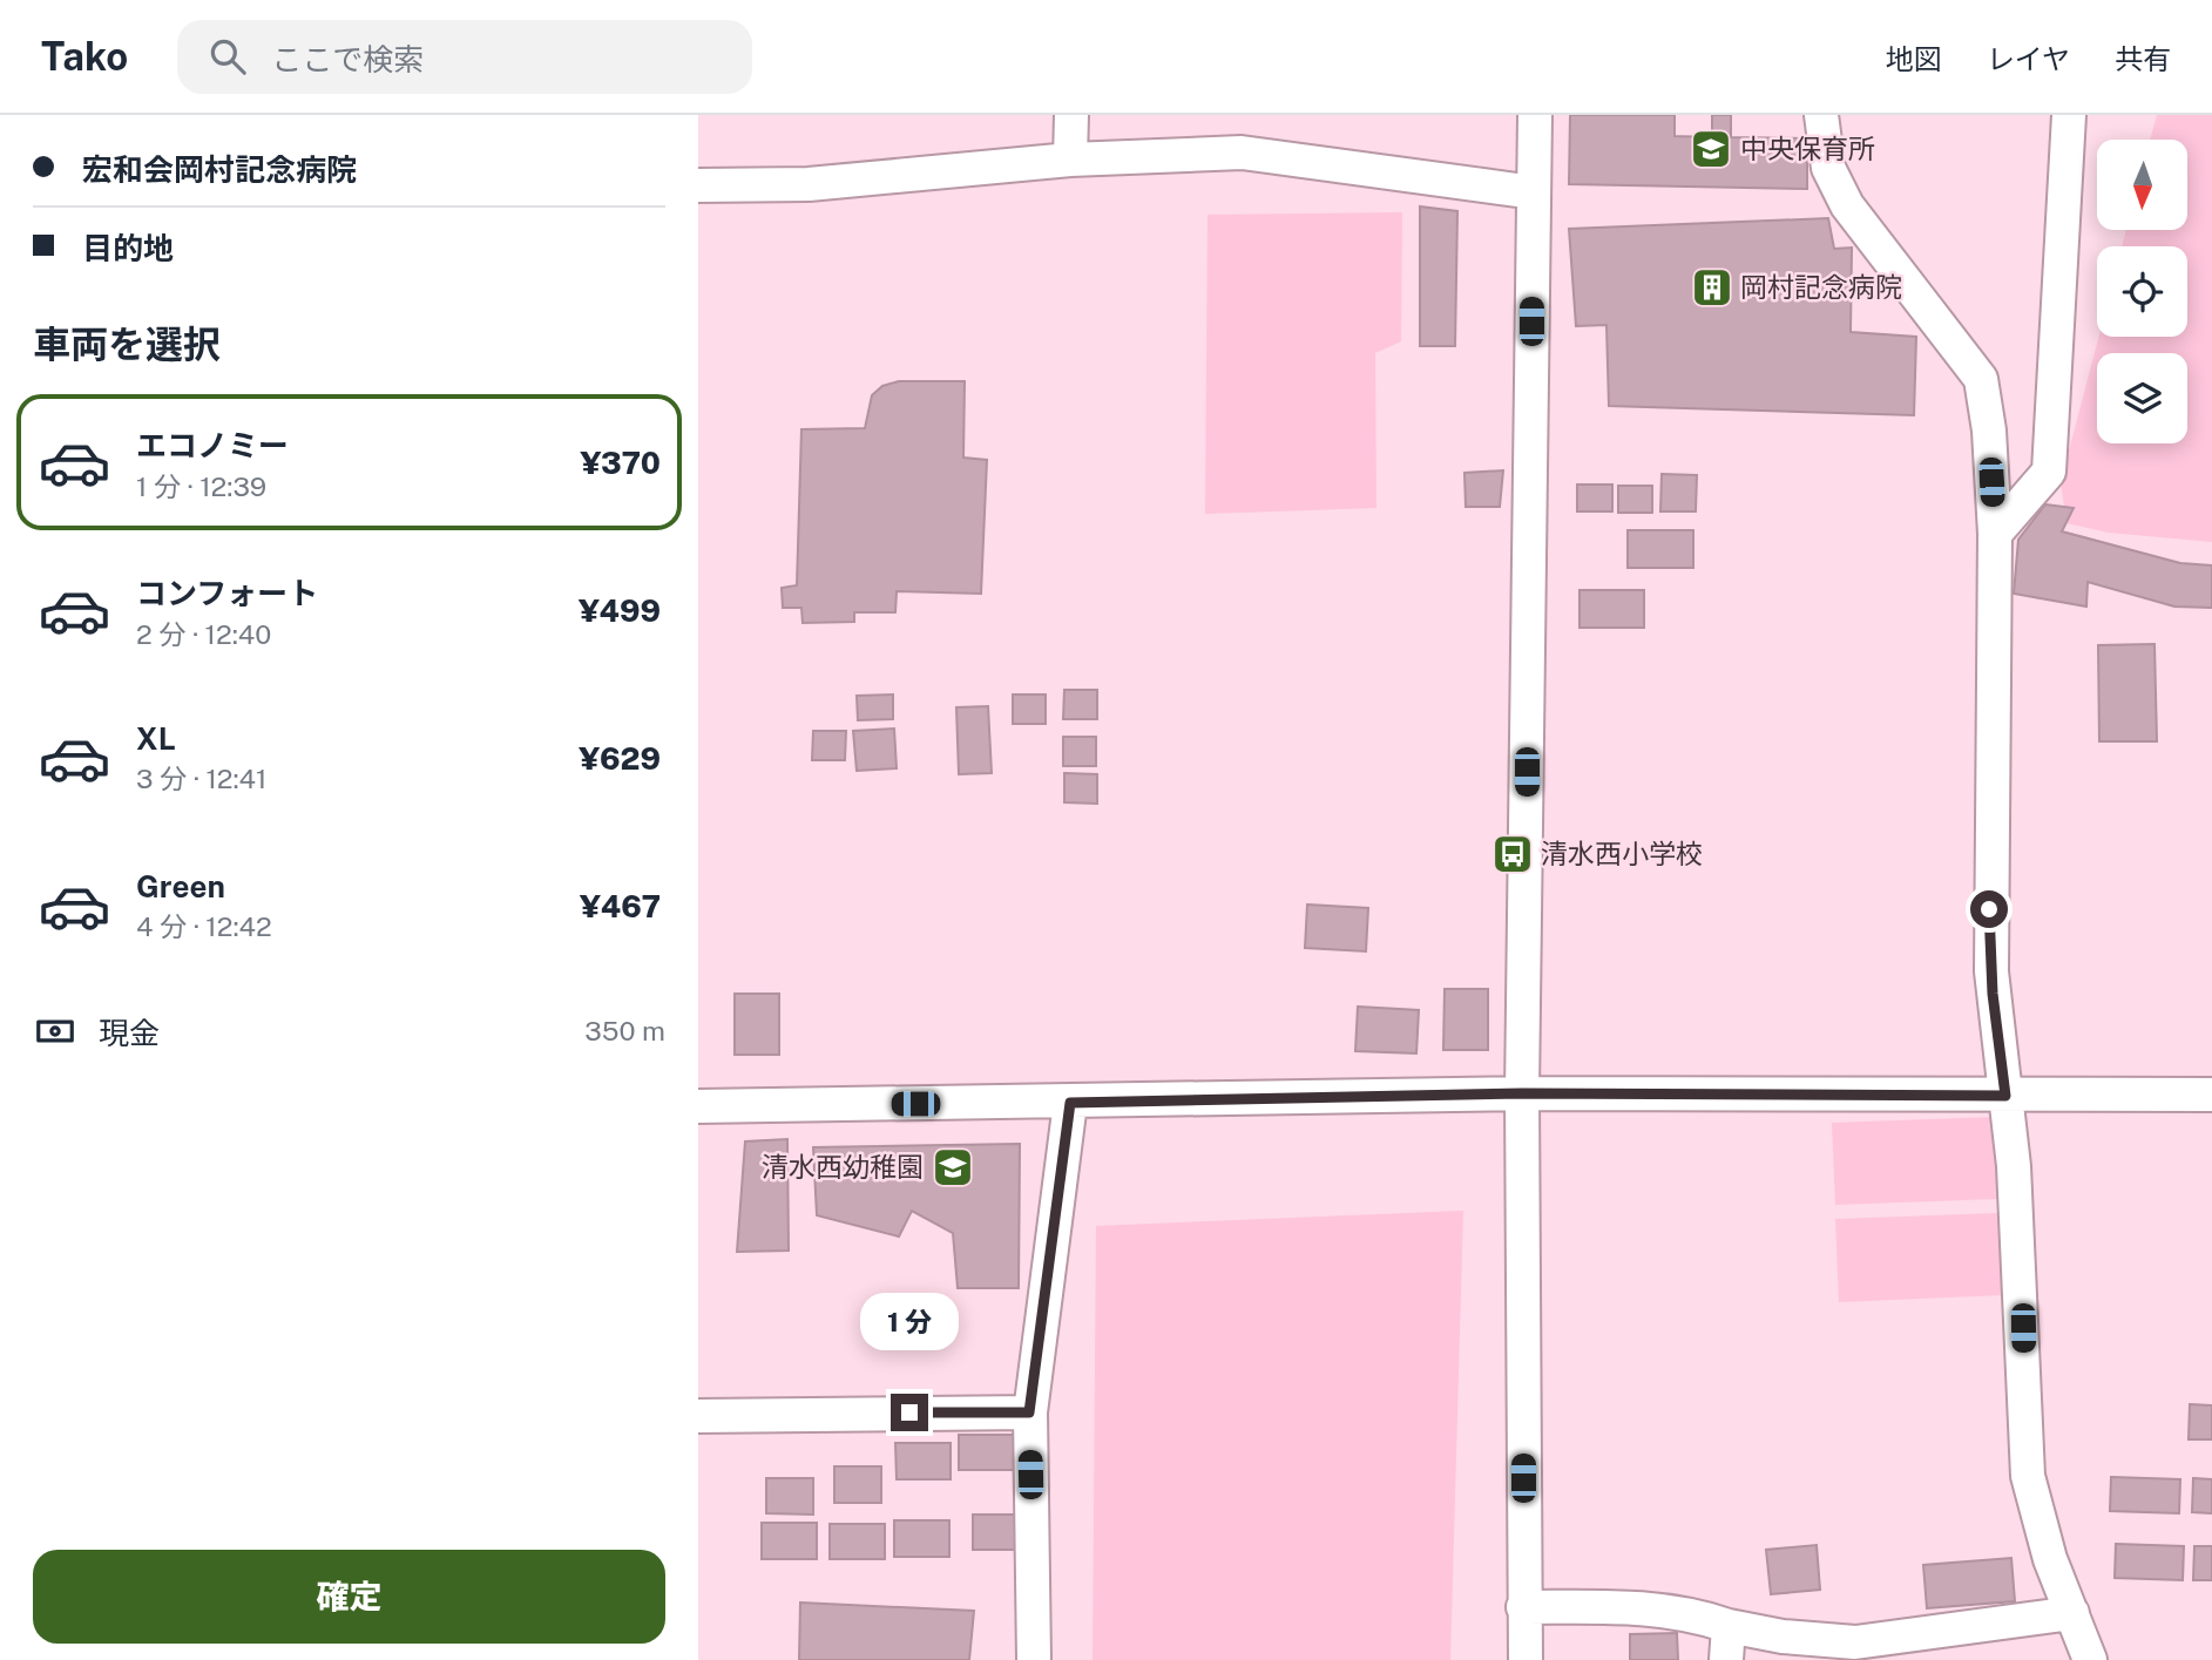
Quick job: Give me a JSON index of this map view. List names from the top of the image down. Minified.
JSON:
{"places":{"school or university":["中央保育所","清水西幼稚園"],"building":["岡村記念病院"],"bus stop":["清水西小学校"]},"north":"bottom","page":{"header":"Tako","search":"ここで検索","nav":["地図","レイヤ","共有"],"banner":["宏和会岡村記念病院","目的地"],"heading":"車両を選択","list":[{"name":"エコノミー","note":"1 分 · 12:39","value":"¥370"},{"name":"コンフォート","note":"2 分 · 12:40","value":"¥499"},{"name":"XL","note":"3 分 · 12:41","value":"¥629"},{"name":"Green","note":"4 分 · 12:42","value":"¥467"}],"pay":["現金","350 m"],"bubble":"1 分","buttons":"確定"}}
